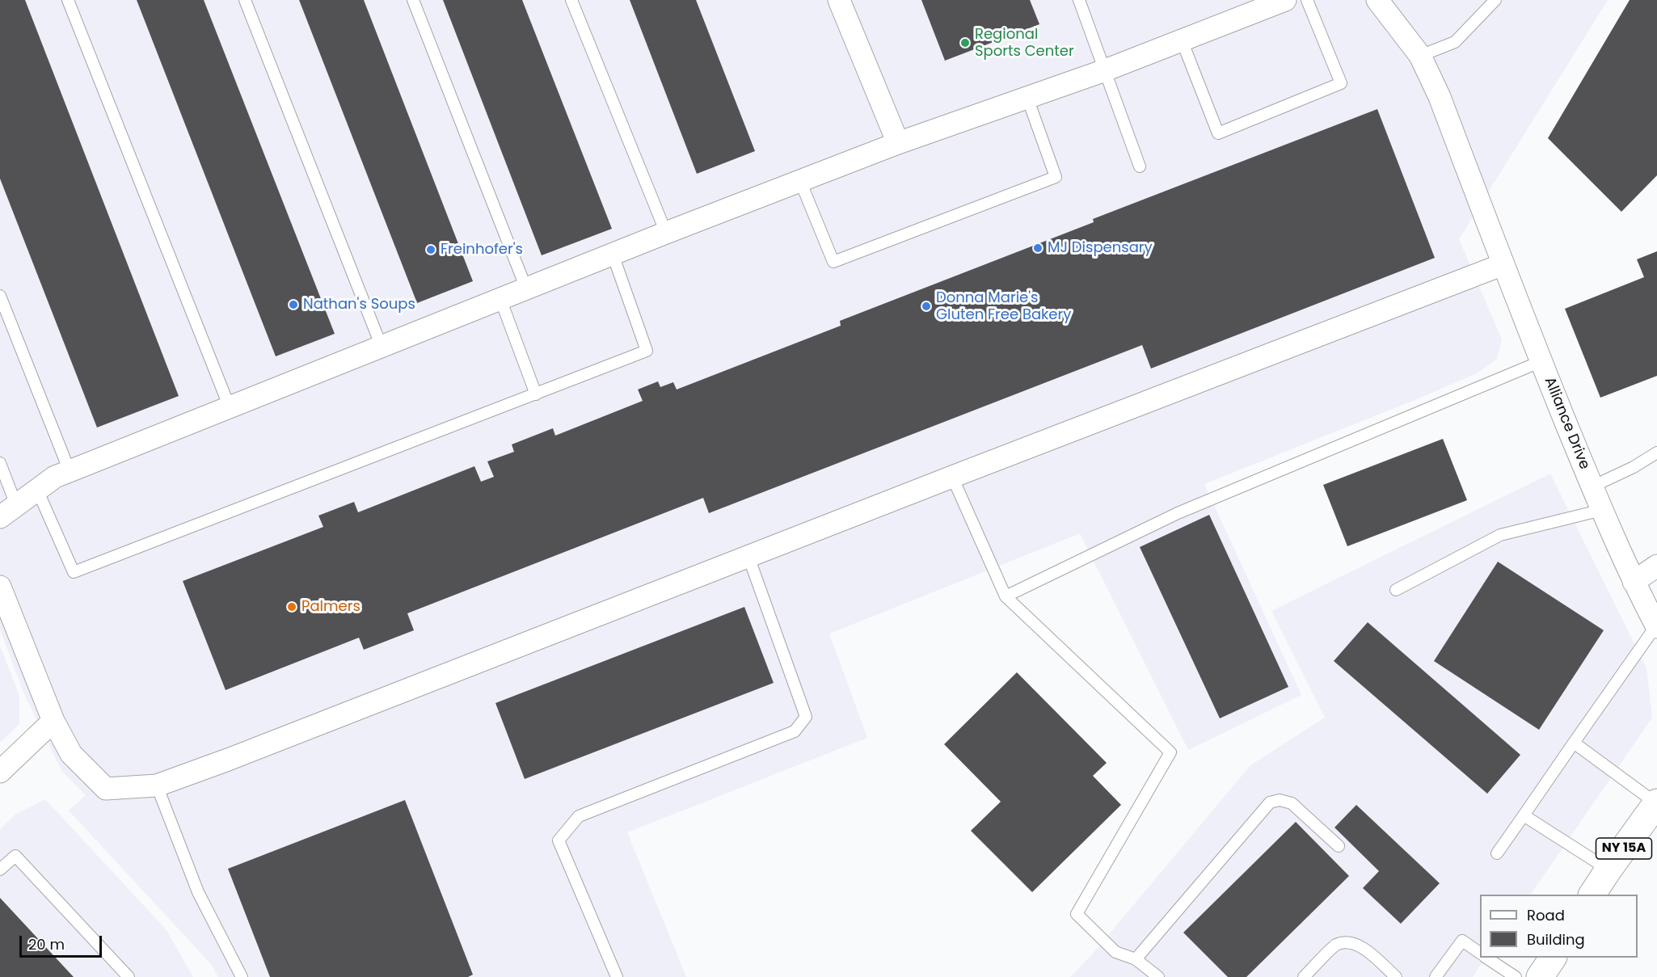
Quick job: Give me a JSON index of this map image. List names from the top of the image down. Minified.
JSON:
{"streets":{"main road":["NY 15A"],"street":["Alliance Drive"]},"places":["Regional Sports Center","MJ Dispensary","Freinhofer's","Nathan's Soups","Donna Marie's Gluten Free Bakery","Palmers"],"legend":["Road","Building"],"scale_bar":"20 m"}
